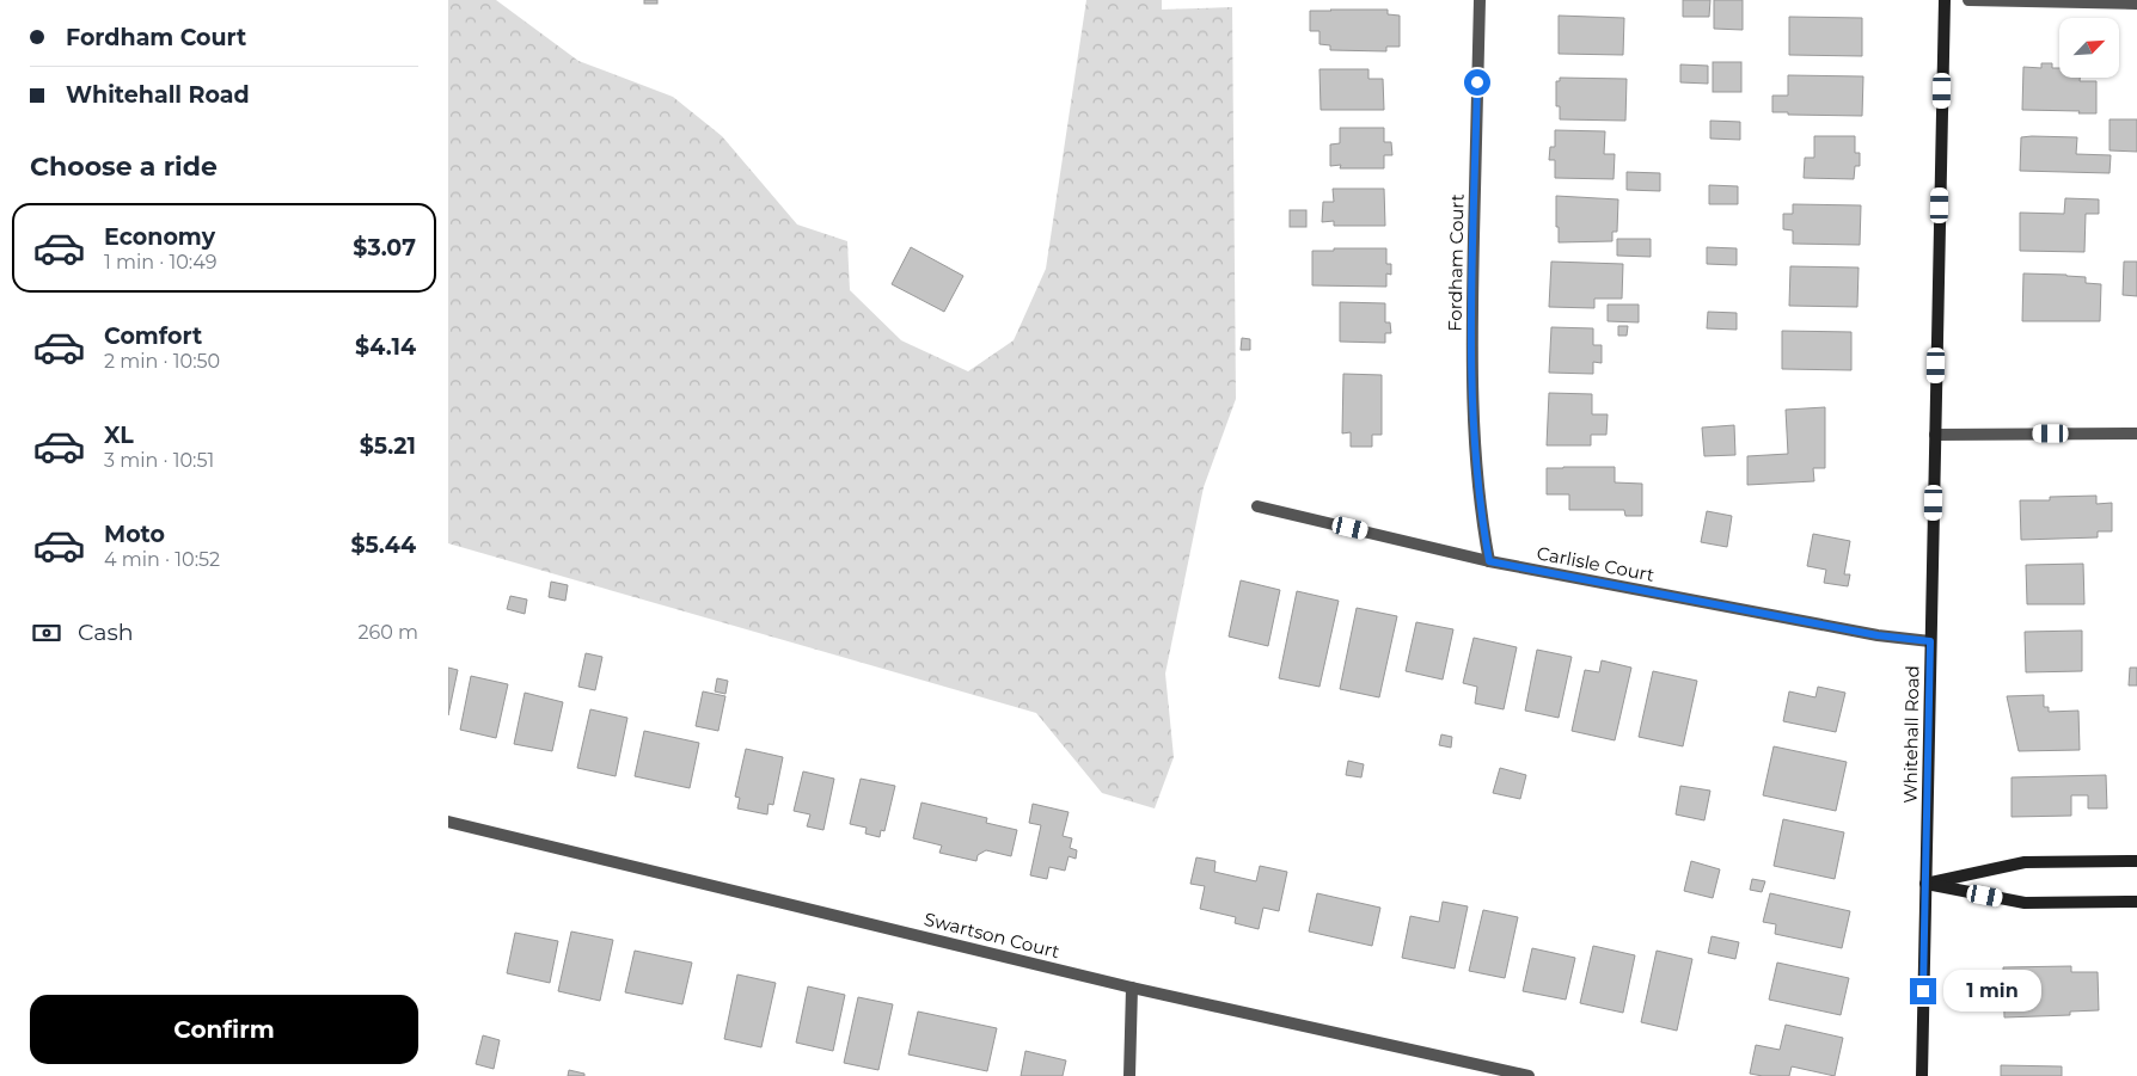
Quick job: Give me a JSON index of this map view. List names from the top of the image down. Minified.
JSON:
{"streets":{"street":["Fordham Court","Carlisle Court","Whitehall Road","Swartson Court"]},"crossings":[["Fordham Court","Carlisle Court"],["Carlisle Court","Whitehall Road"]],"north":"top right","page":{"banner":["Fordham Court","Whitehall Road"],"heading":"Choose a ride","list":[{"name":"Economy","note":"1 min · 10:49","value":"$3.07"},{"name":"Comfort","note":"2 min · 10:50","value":"$4.14"},{"name":"XL","note":"3 min · 10:51","value":"$5.21"},{"name":"Moto","note":"4 min · 10:52","value":"$5.44"}],"pay":["Cash","260 m"],"bubble":"1 min","buttons":"Confirm"}}
